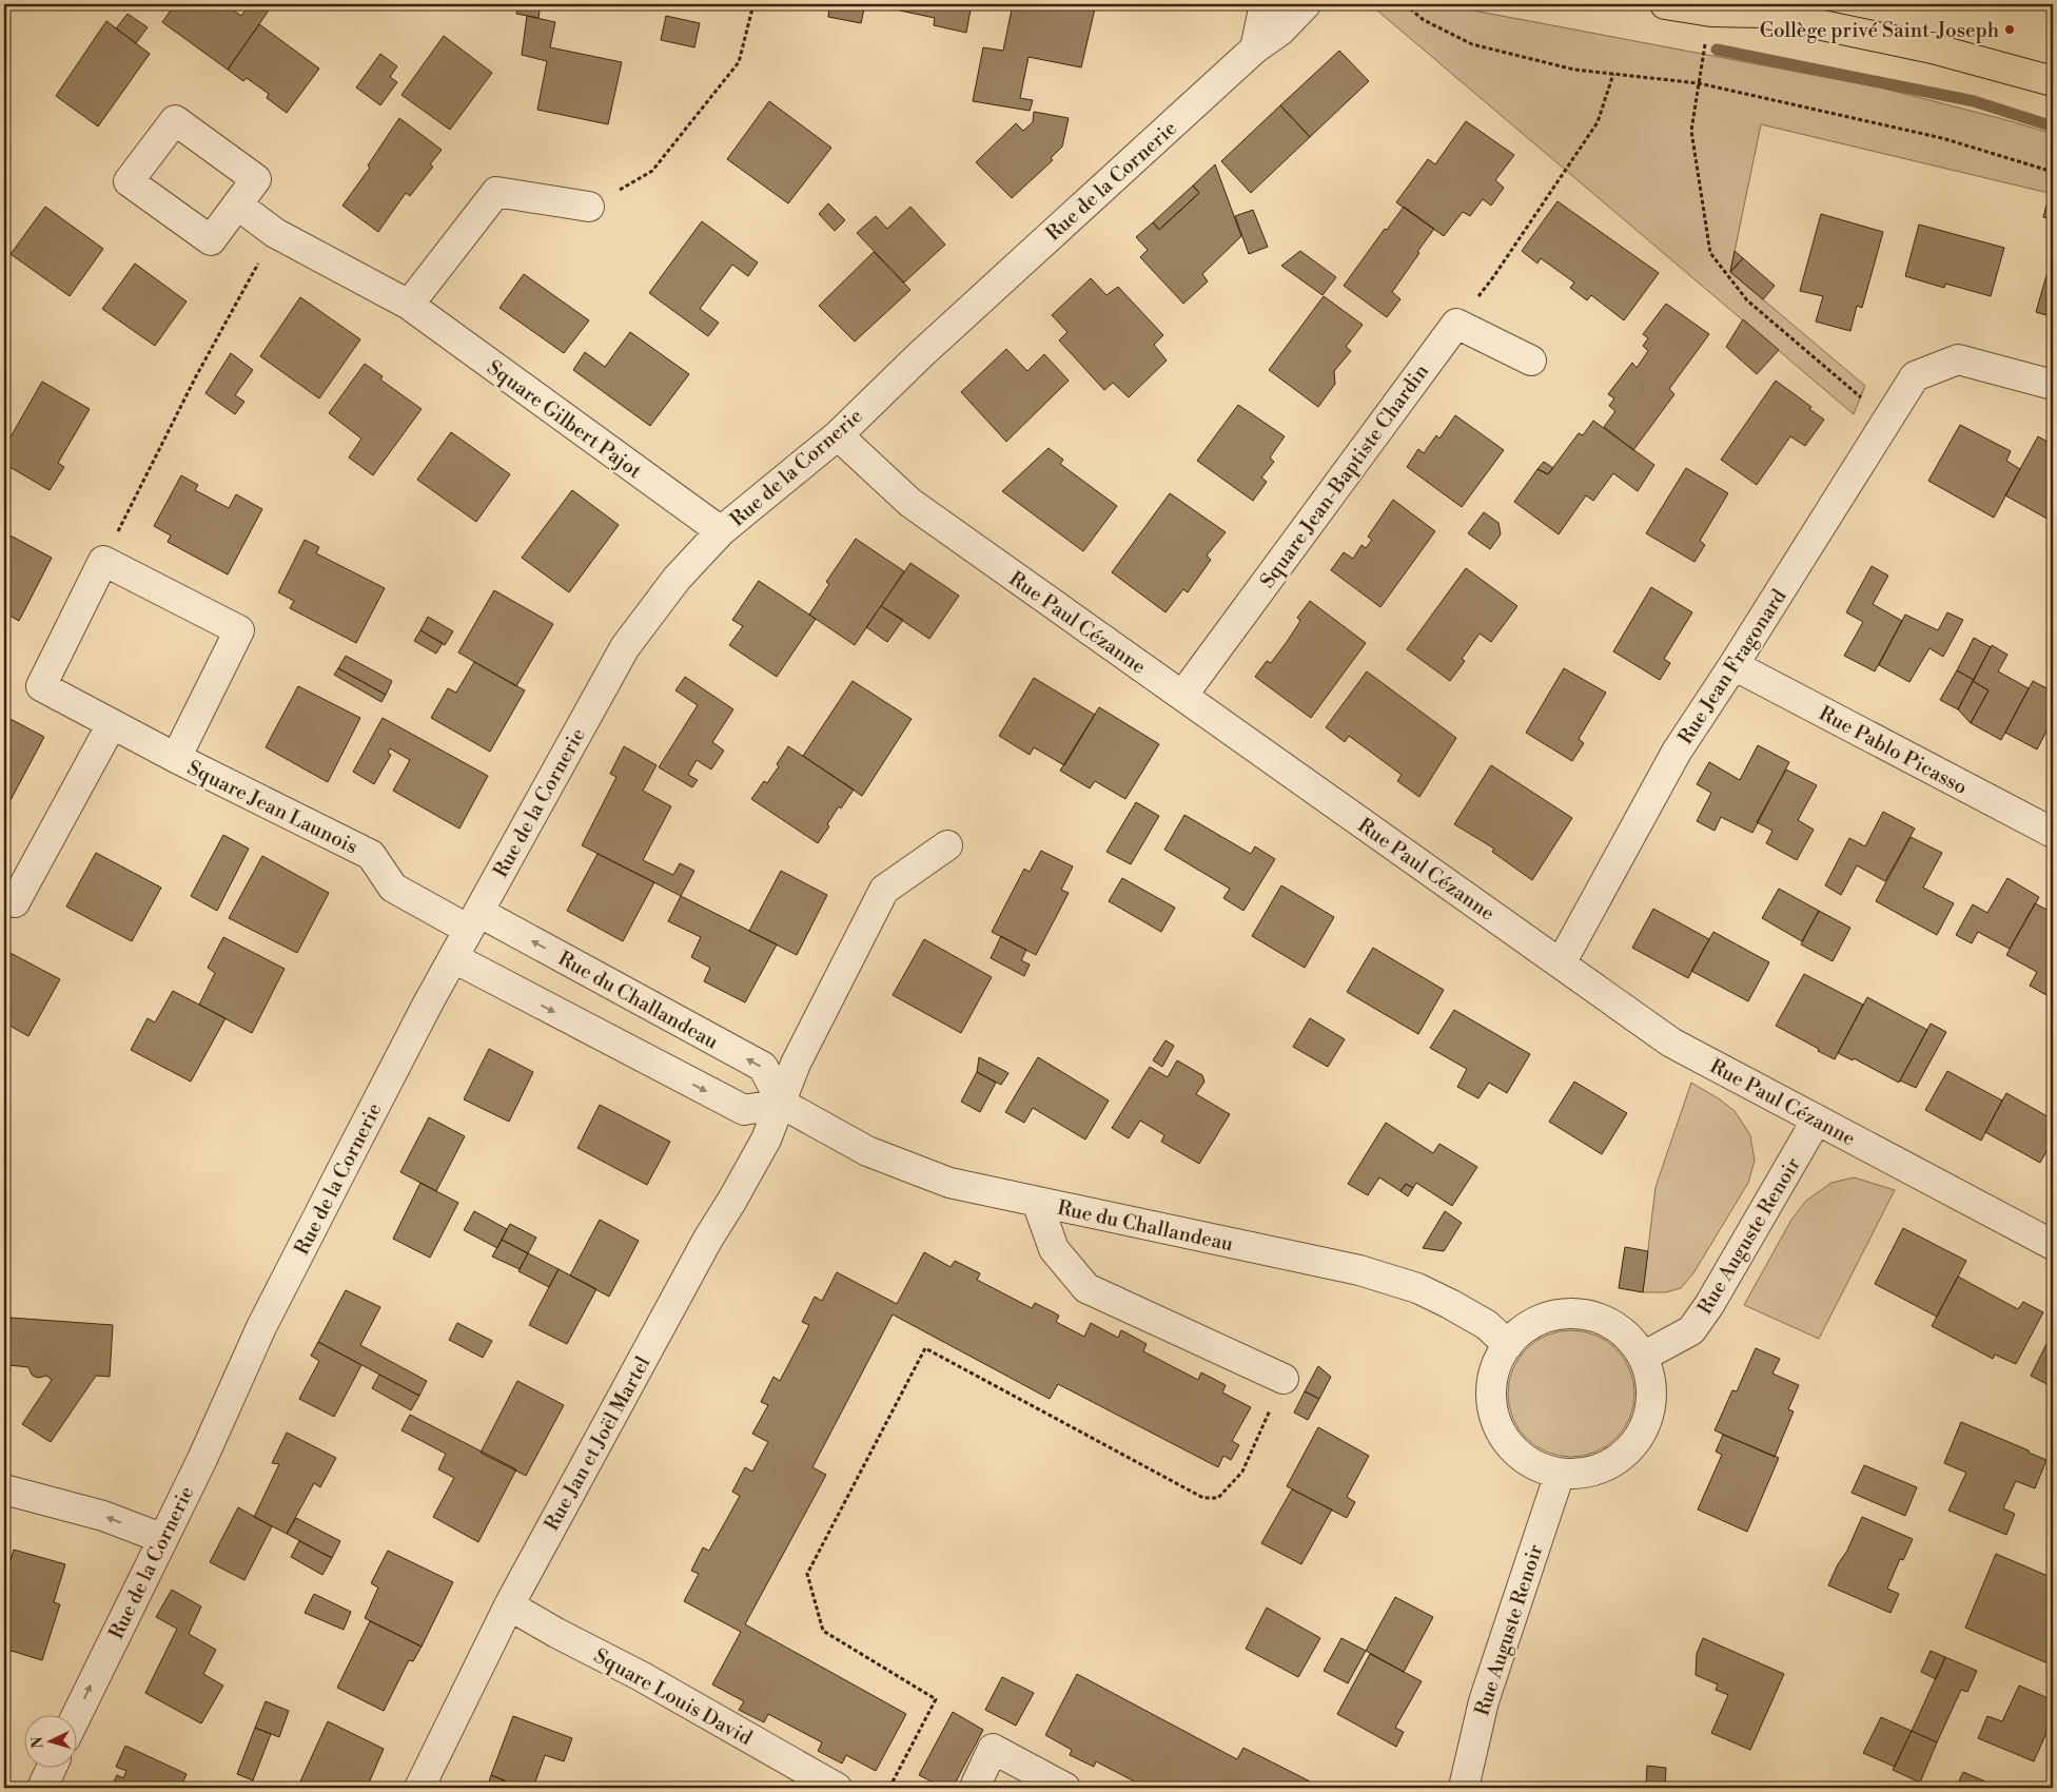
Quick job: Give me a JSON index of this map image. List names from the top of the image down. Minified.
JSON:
{"streets":{"street":["Rue de la Cornerie","Square Gilbert Pajot","Square Jean-Baptiste Chardin","Rue Paul Cézanne","Rue Jean Fragonard","Rue Pablo Picasso","Square Jean Launois","Rue du Challandeau","Rue Auguste Renoir","Rue Jan et Joël Martel","Square Louis David"]},"crossings":[["Rue de la Cornerie","Square Gilbert Pajot"],["Rue de la Cornerie","Rue Paul Cézanne"],["Rue de la Cornerie","Square Jean Launois"],["Rue de la Cornerie","Rue du Challandeau"],["Square Jean-Baptiste Chardin","Rue Paul Cézanne"],["Rue Paul Cézanne","Rue Jean Fragonard"],["Rue Paul Cézanne","Rue Auguste Renoir"],["Rue Jean Fragonard","Rue Pablo Picasso"],["Square Jean Launois","Rue du Challandeau"],["Rue du Challandeau","Rue Auguste Renoir"],["Rue du Challandeau","Rue Jan et Joël Martel"],["Rue Jan et Joël Martel","Square Louis David"]],"places":["Collège privé Saint-Joseph"],"north":"left"}
